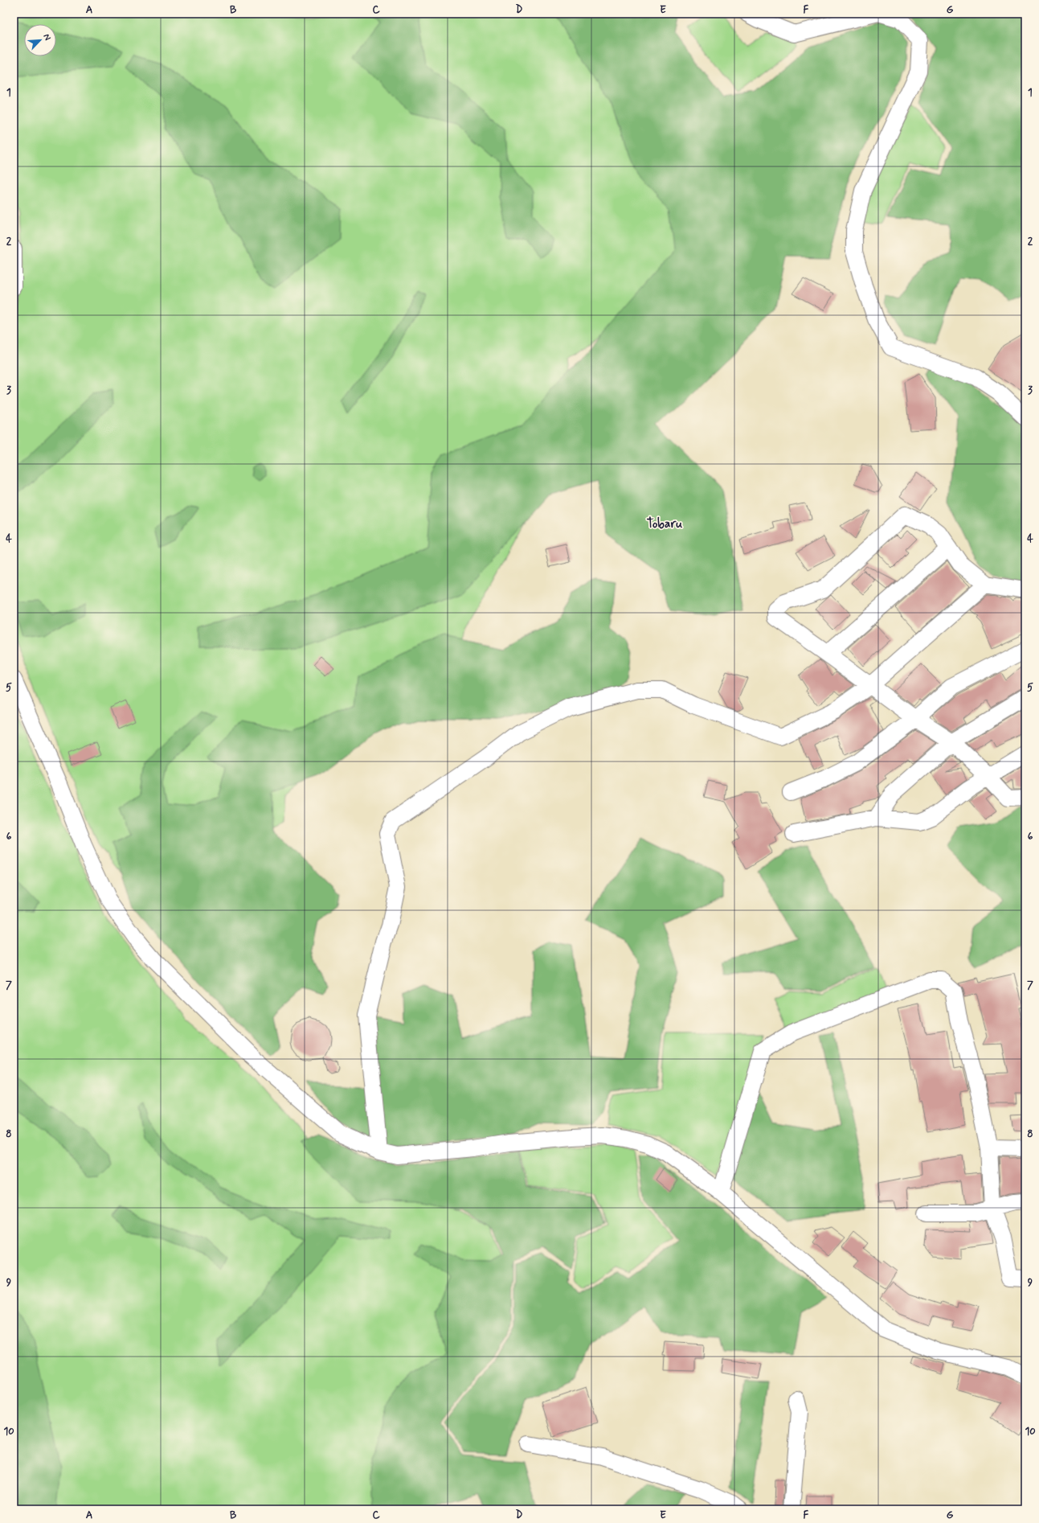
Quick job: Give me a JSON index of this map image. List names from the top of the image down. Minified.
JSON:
{"districts":["Tobaru"],"north":"top right","grid":{"columns":["A","B","C","D","E","F","G"],"rows":["1","2","3","4","5","6","7","8","9","10"]}}
